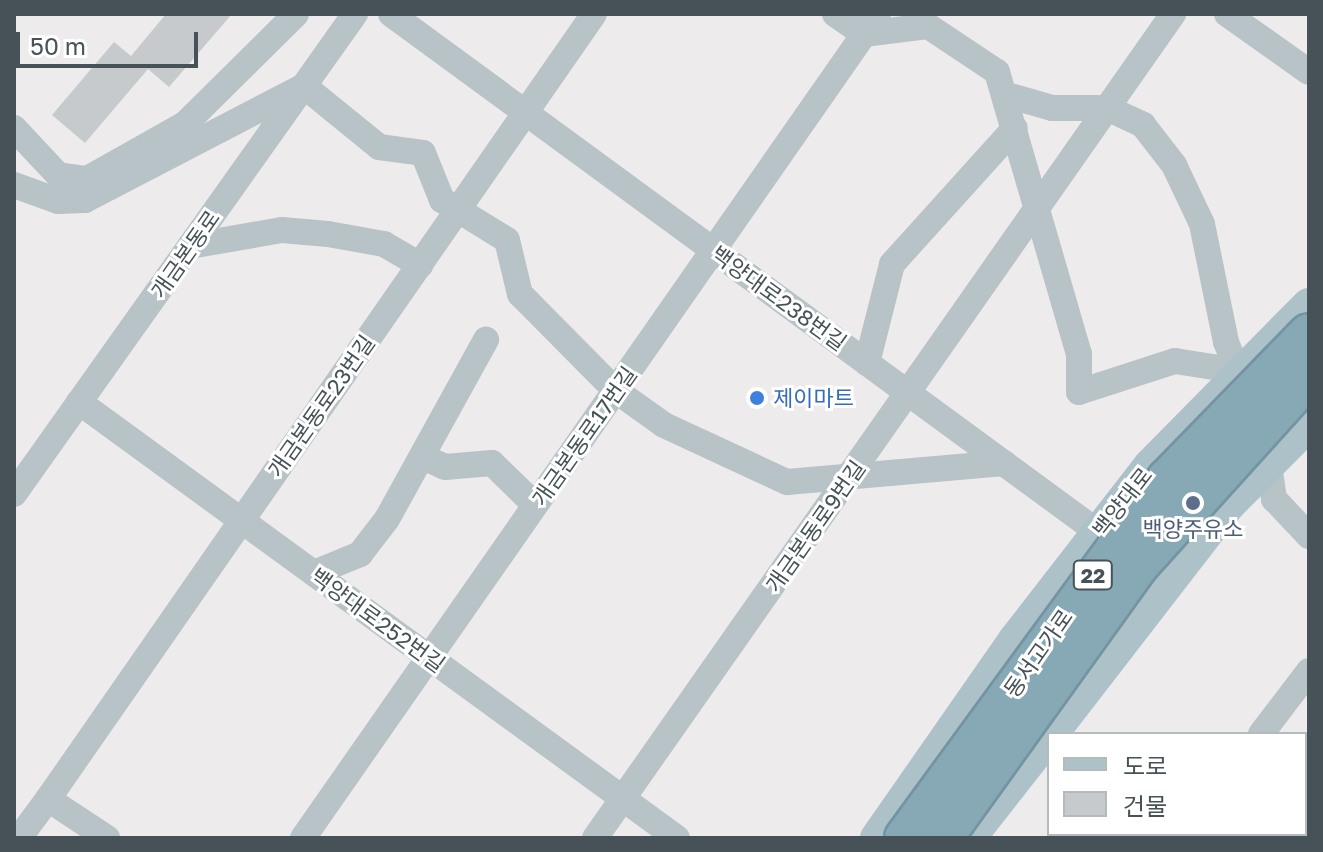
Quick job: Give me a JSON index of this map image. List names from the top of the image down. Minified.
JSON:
{"streets":{"highway":["22","동서고가로"],"main road":["백양대로"],"street":["개금본동로","백양대로238번길","개금본동로23번길","개금본동로17번길","개금본동로9번길","백양대로252번길"]},"crossings":[["개금본동로","백양대로252번길"],["백양대로238번길","개금본동로23번길"],["백양대로238번길","개금본동로17번길"],["백양대로238번길","백양대로"],["백양대로238번길","개금본동로9번길"],["개금본동로23번길","백양대로252번길"],["개금본동로17번길","백양대로252번길"],["개금본동로9번길","백양대로252번길"]],"places":["제이마트","백양주유소"],"legend":["도로","건물"],"scale_bar":"50 m"}
